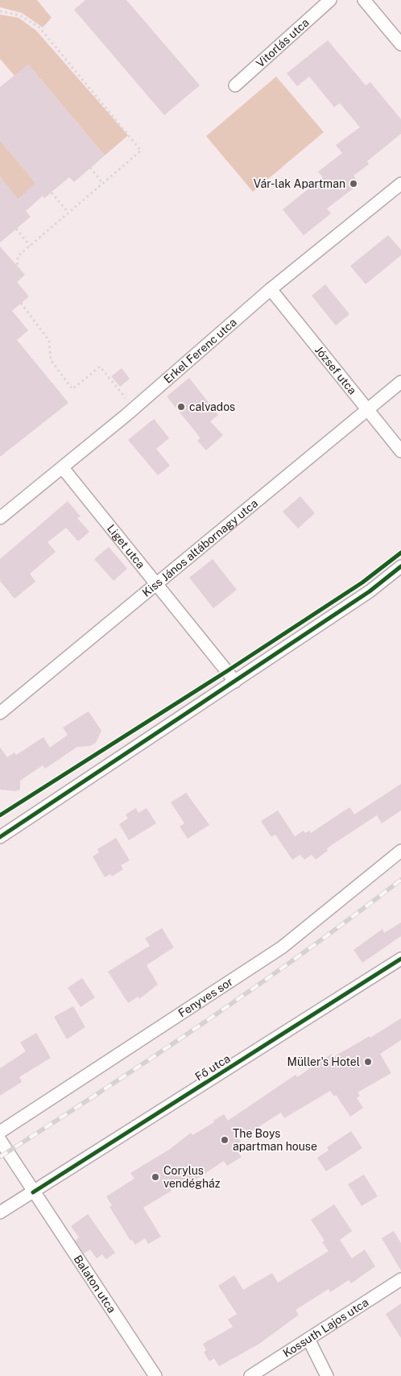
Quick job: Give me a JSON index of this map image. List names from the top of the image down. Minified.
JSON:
{"streets":{"street":["Vitorlás utca","Erkel Ferenc utca","József utca","Liget utca","Kiss János altábornagy utca","Fenyves sor","Fő utca","Balaton utca","Kossuth Lajos utca"]},"crossings":[["Erkel Ferenc utca","József utca"],["Erkel Ferenc utca","Liget utca"],["József utca","Kiss János altábornagy utca"],["Liget utca","Kiss János altábornagy utca"],["Fő utca","Balaton utca"]],"places":["Vár-lak Apartman","calvados","Müller's Hotel","The Boys apartman house","Corylus vendégház"]}
